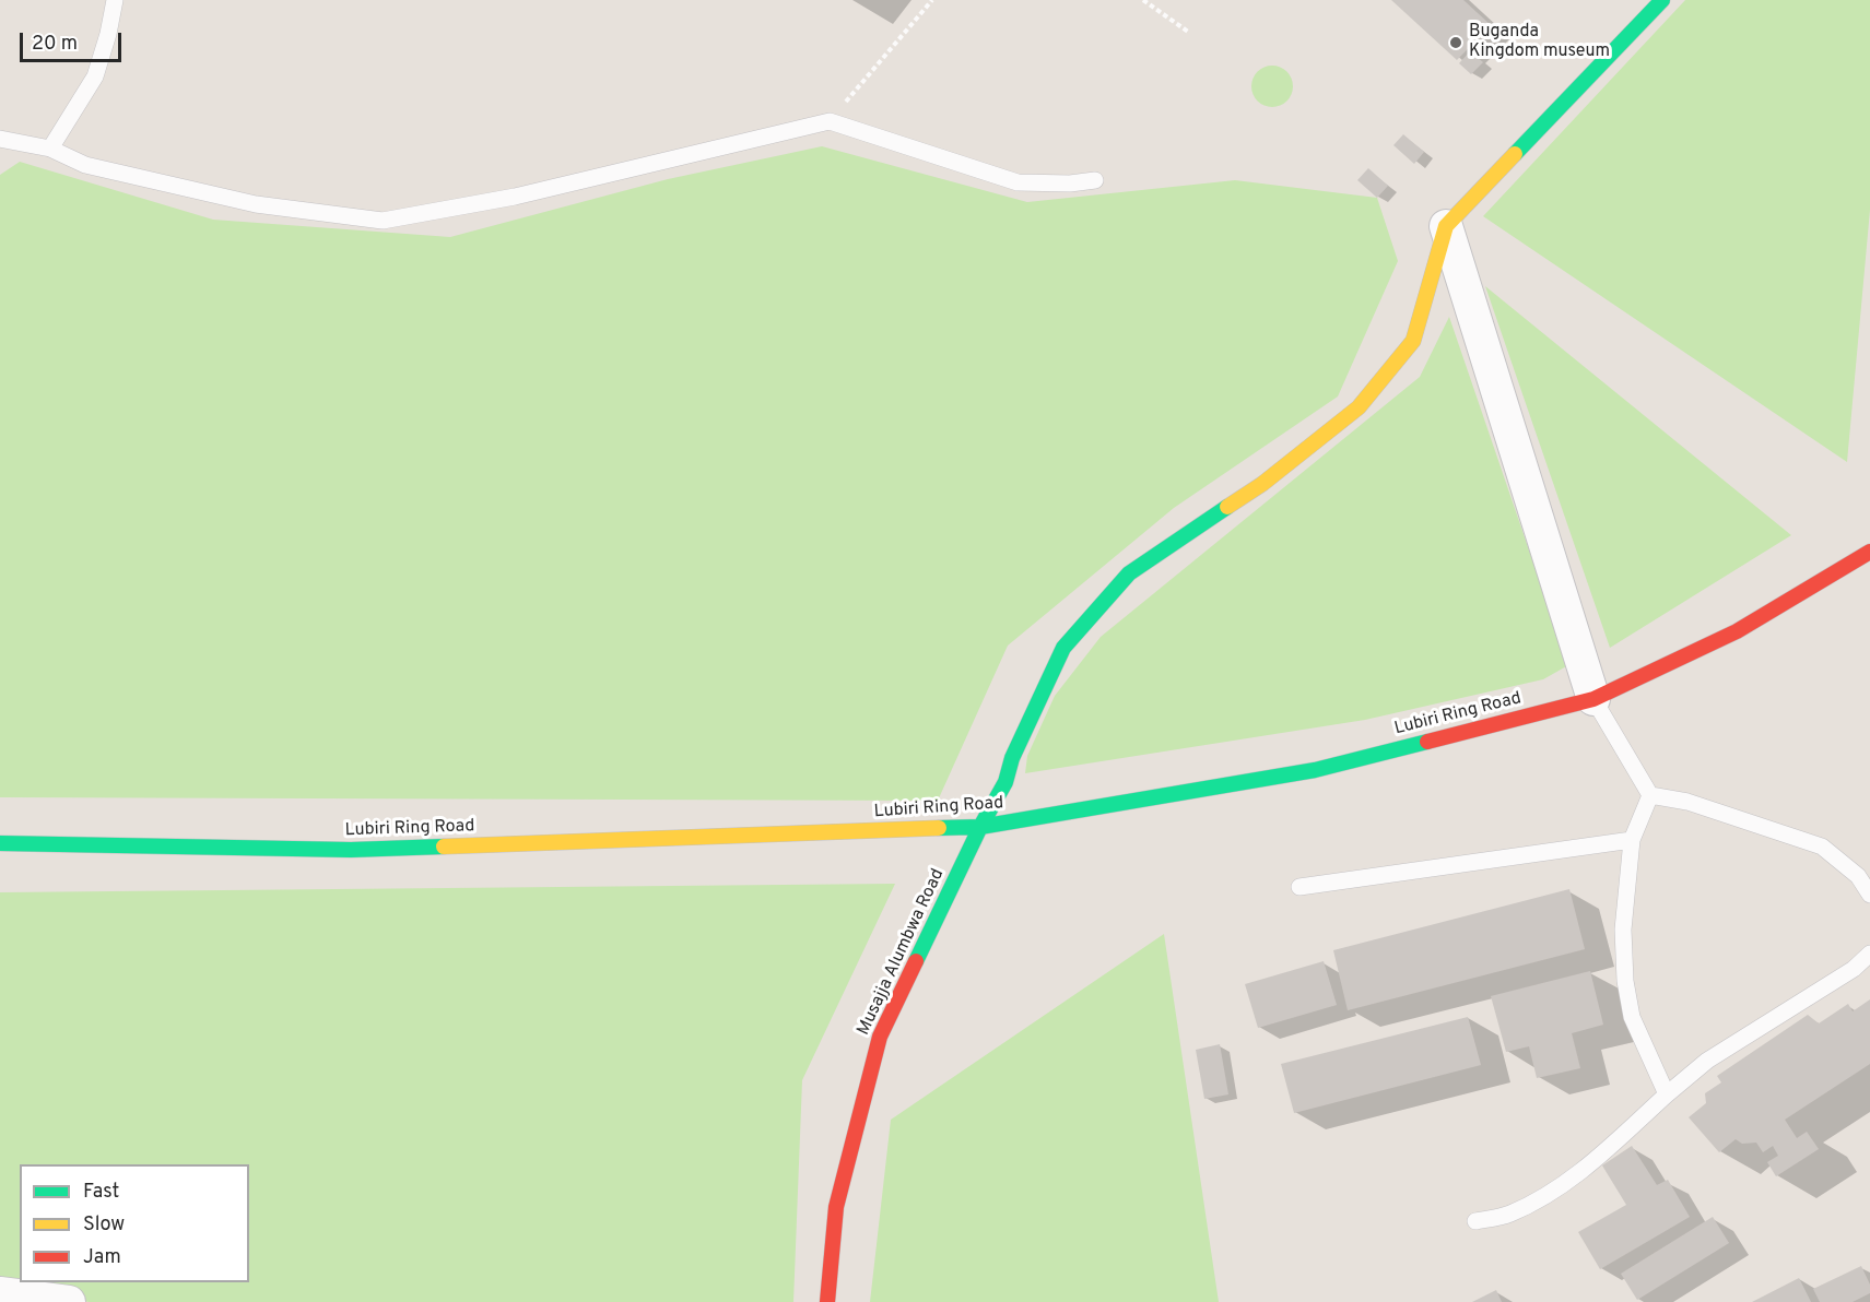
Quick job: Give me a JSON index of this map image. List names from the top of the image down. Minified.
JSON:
{"streets":{"main road":["Lubiri Ring Road","Musajja Alumbwa Road"]},"crossings":[["Lubiri Ring Road","Musajja Alumbwa Road"]],"places":["Buganda Kingdom museum"],"legend":["Fast","Slow","Jam"],"scale_bar":"20 m"}
